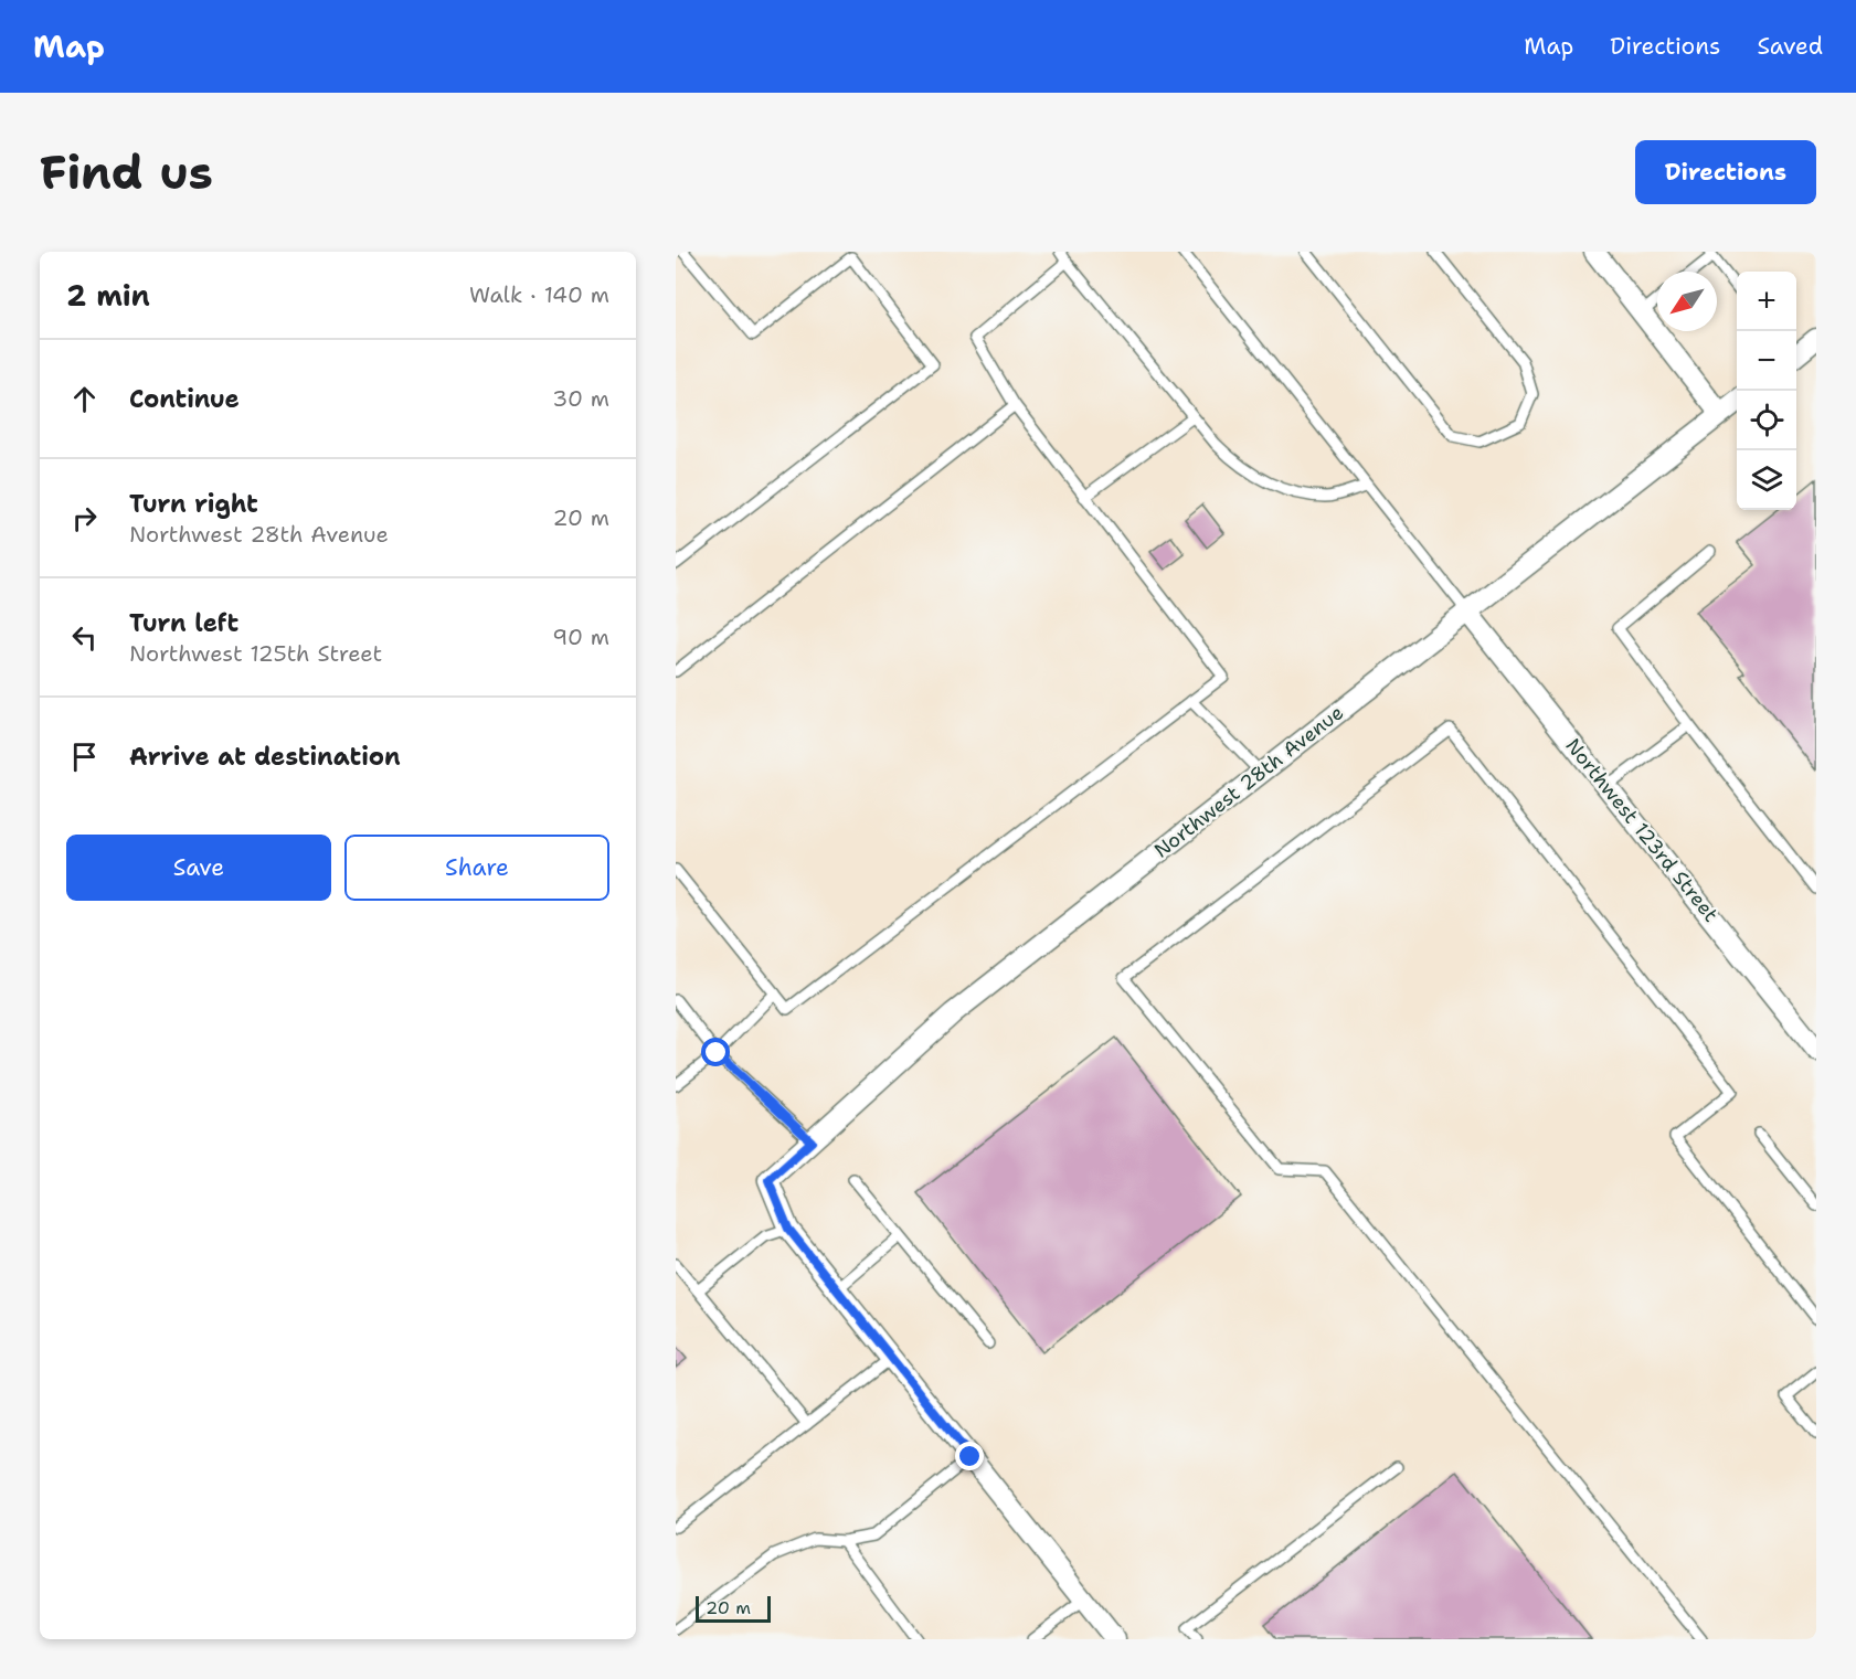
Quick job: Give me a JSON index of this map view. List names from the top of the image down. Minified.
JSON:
{"streets":{"street":["Northwest 28th Avenue","Northwest 123rd Street"]},"crossings":[["Northwest 28th Avenue","Northwest 123rd Street"]],"scale_bar":"20 m","north":"bottom left","page":{"header":"Map","nav":["Map","Directions","Saved"],"buttons":["Directions",["Save","Share"]],"title":"Find us","heading":["2 min","Walk · 140 m"],"map_buttons":["+","−"],"list":[["Continue","30 m"],["Turn right","Northwest 28th Avenue","20 m"],["Turn left","Northwest 125th Street","90 m"],"Arrive at destination"],"scale":"20 m"}}
